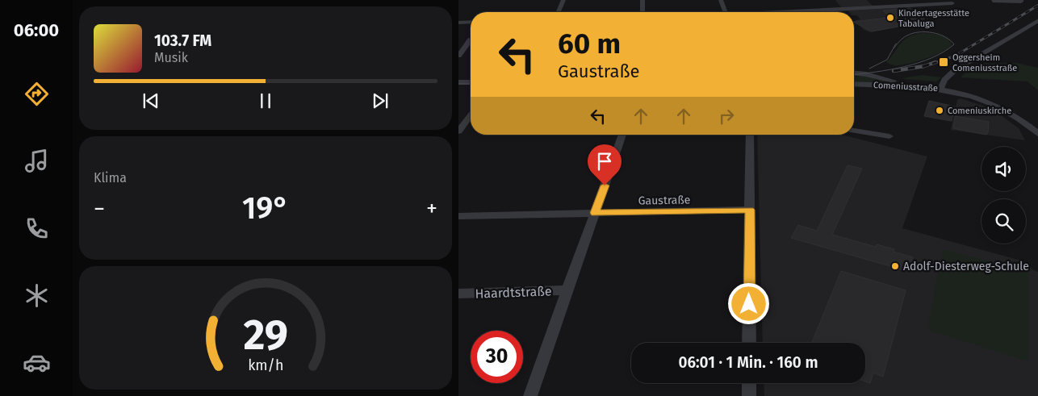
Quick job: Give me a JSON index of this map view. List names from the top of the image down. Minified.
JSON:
{"streets":{"street":["Comeniusstraße","Gaustraße","Haardtstraße"]},"places":{"other":["Kindertagesstätte Tabaluga","Comeniuskirche","Adolf-Diesterweg-Schule"],"transit":["Oggersheim Comeniusstraße"]},"page":{"tabs":"06:00","turn":["60 m","Gaustraße"],"song":["103.7 FM","Musik"],"tile":"Klima","heat":["−","19°","+"],"limit":"30","trip":"06:01 · 1 Min. · 160 m","gauge":["29","km/h"]}}
